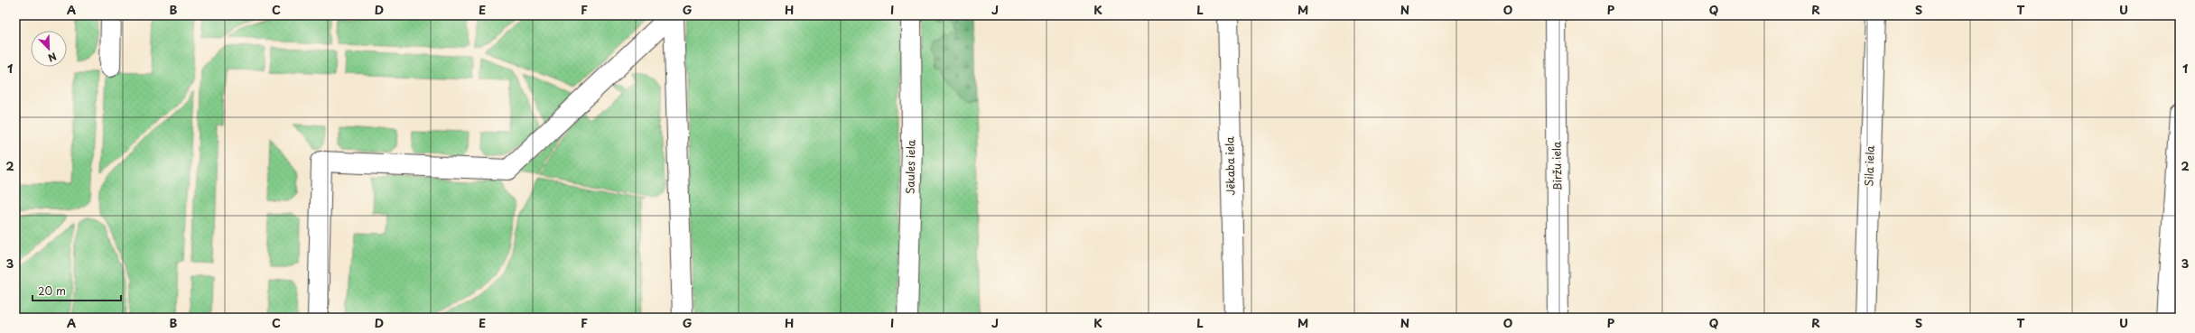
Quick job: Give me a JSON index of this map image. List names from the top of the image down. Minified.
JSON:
{"streets":{"street":["Jēkaba iela","Biržu iela","Sila iela","Saules iela"]},"scale_bar":"20 m","north":"bottom right","grid":{"columns":["A","B","C","D","E","F","G","H","I","J","K","L","M","N","O","P","Q","R","S","T","U"],"rows":["1","2","3"]}}
